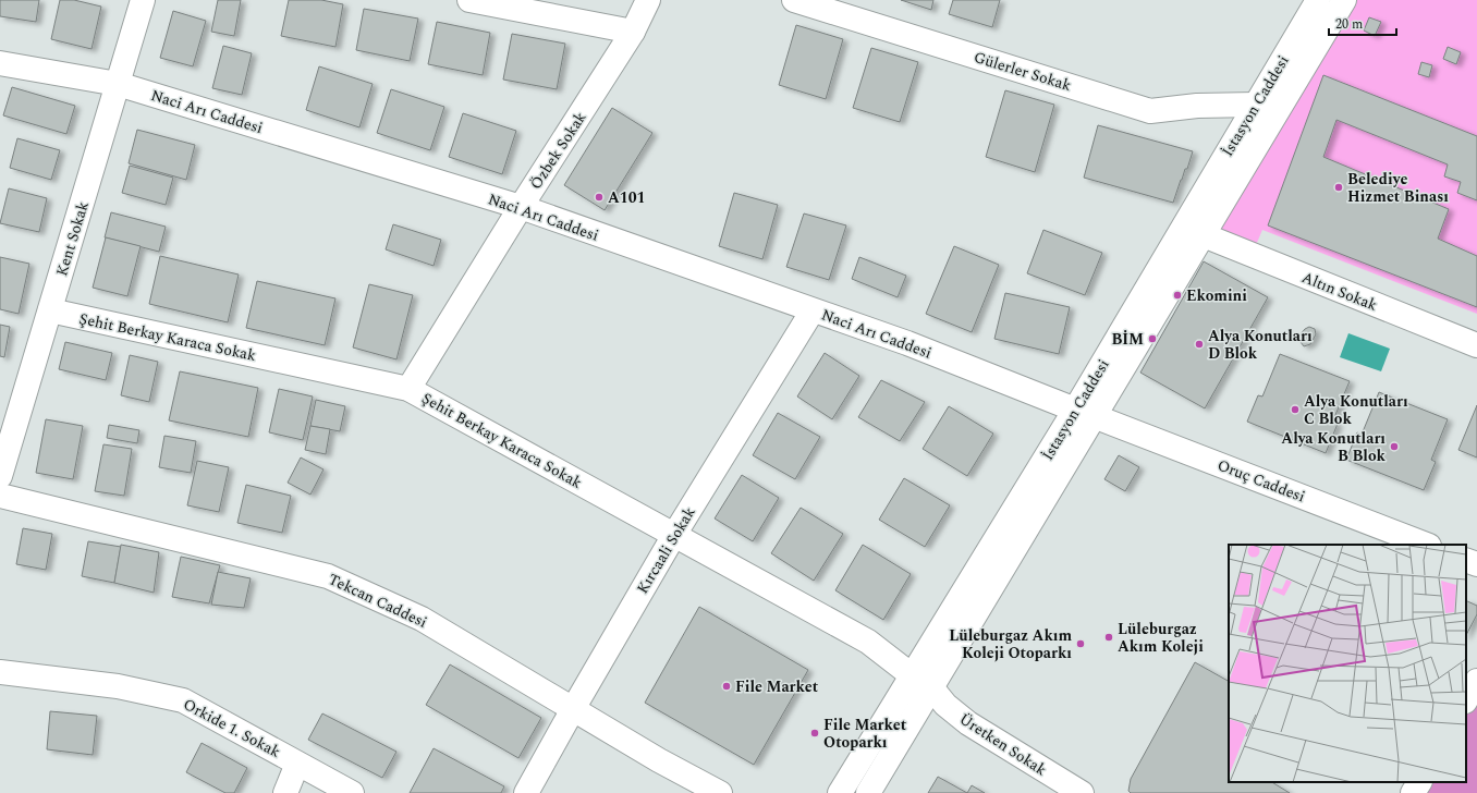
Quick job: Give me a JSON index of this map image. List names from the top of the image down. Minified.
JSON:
{"streets":{"street":["Gülerler Sokak","İstasyon Caddesi","Naci Arı Caddesi","Özbek Sokak","Kent Sokak","Altın Sokak","Şehit Berkay Karaca Sokak","Oruç Caddesi","Kırcaali Sokak","Tekcan Caddesi","Orkide 1. Sokak","Üretken Sokak"]},"crossings":[["Gülerler Sokak","İstasyon Caddesi"],["İstasyon Caddesi","Naci Arı Caddesi"],["İstasyon Caddesi","Altın Sokak"],["İstasyon Caddesi","Şehit Berkay Karaca Sokak"],["İstasyon Caddesi","Oruç Caddesi"],["İstasyon Caddesi","Üretken Sokak"],["Naci Arı Caddesi","Özbek Sokak"],["Naci Arı Caddesi","Kent Sokak"],["Naci Arı Caddesi","Oruç Caddesi"],["Naci Arı Caddesi","Kırcaali Sokak"],["Özbek Sokak","Şehit Berkay Karaca Sokak"],["Kent Sokak","Şehit Berkay Karaca Sokak"],["Şehit Berkay Karaca Sokak","Kırcaali Sokak"],["Şehit Berkay Karaca Sokak","Üretken Sokak"],["Kırcaali Sokak","Tekcan Caddesi"]],"places":["Belediye Hizmet Binası","A101","Ekomini","BİM","Alya Konutları D Blok","Alya Konutları C Blok","Alya Konutları B Blok","Lüleburgaz Akım Koleji","Lüleburgaz Akım Koleji Otoparkı","File Market","File Market Otoparkı"],"scale_bar":"20 m"}
